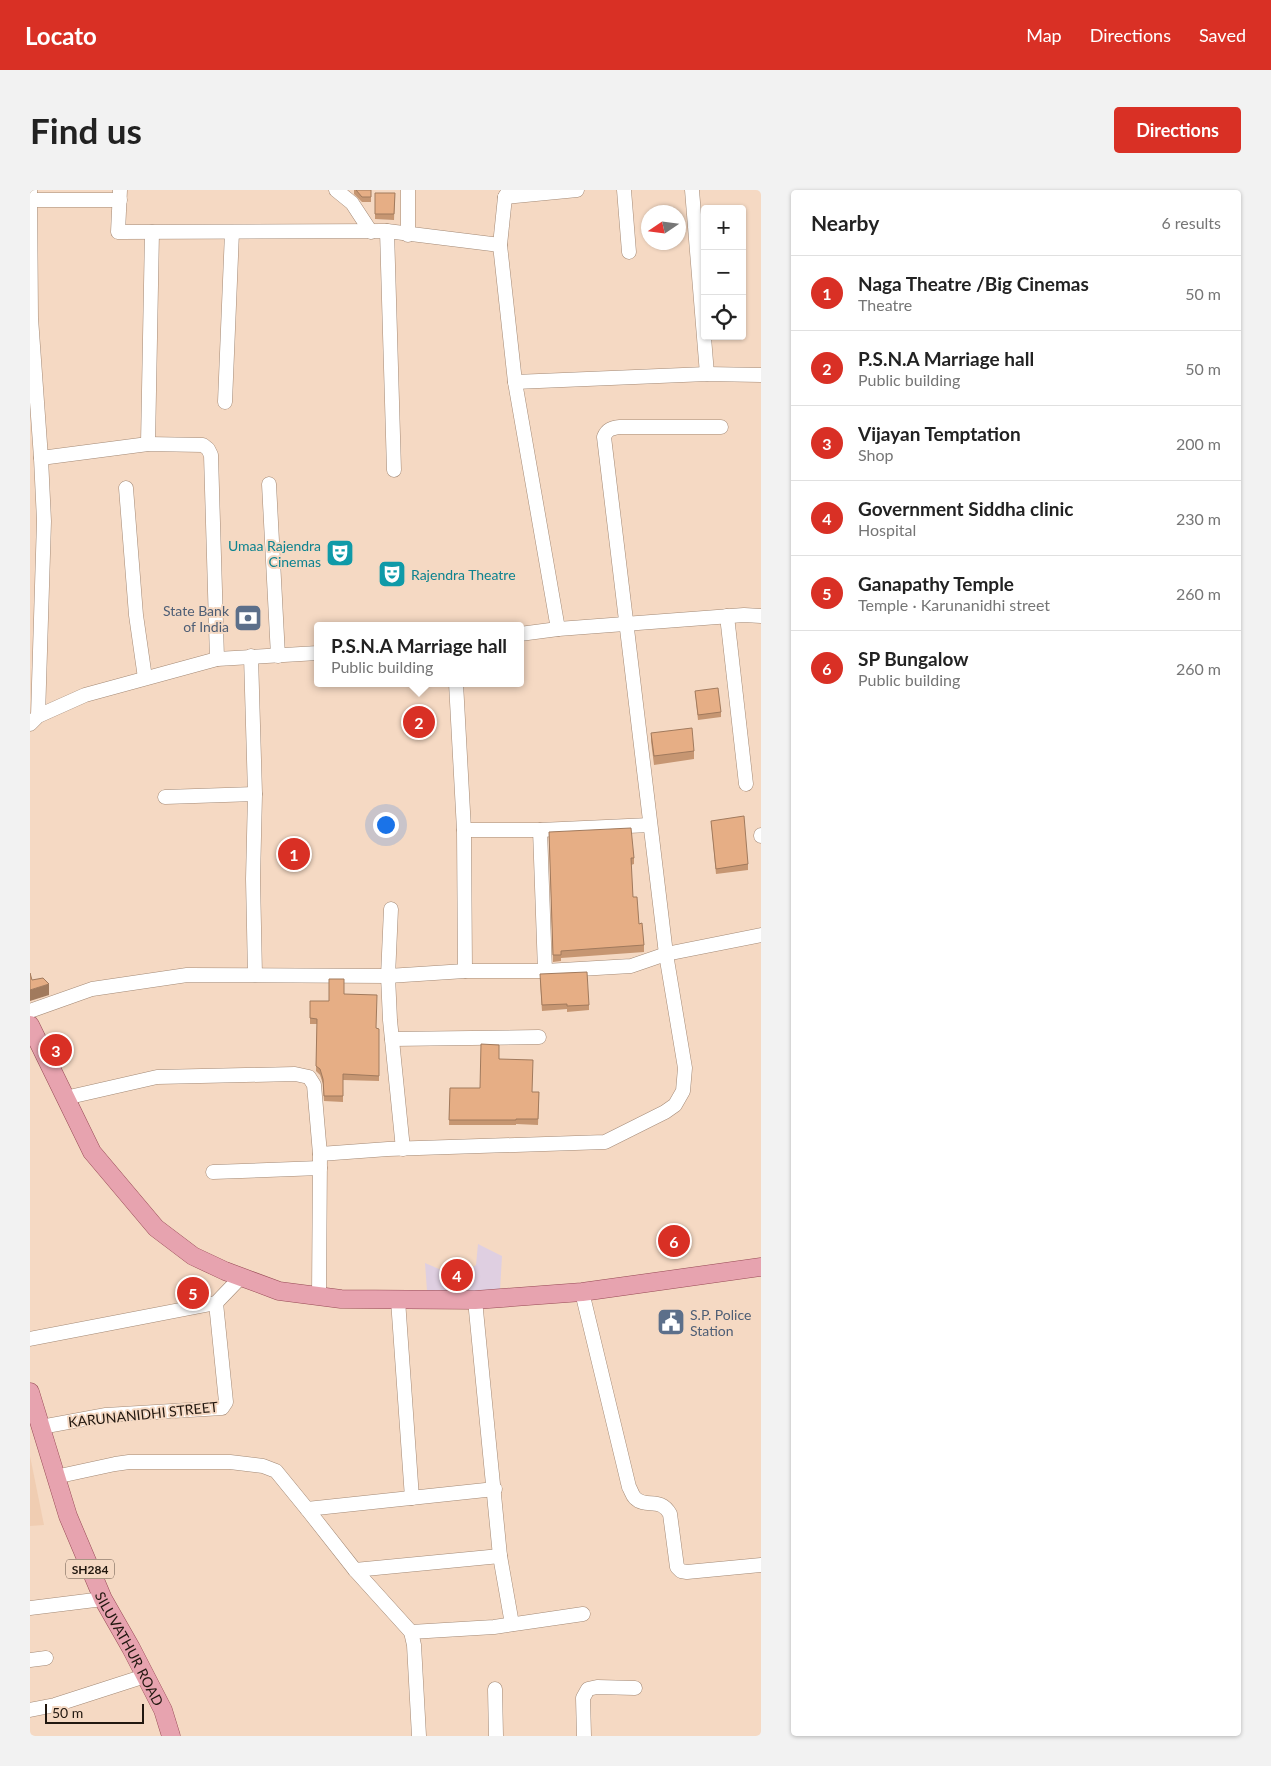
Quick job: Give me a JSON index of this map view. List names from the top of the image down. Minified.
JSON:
{"streets":{"main road":["SH284","SILUVATHUR ROAD"],"street":["KARUNANIDHI STREET"]},"crossings":[["KARUNANIDHI STREET","SILUVATHUR ROAD"]],"places":{"theatre":["Umaa Rajendra Cinemas","Rajendra Theatre"],"bank":["State Bank of India"],"public building":["S.P. Police Station"]},"scale_bar":"50 m","north":"left","page":{"header":"Locato","nav":["Map","Directions","Saved"],"buttons":"Directions","title":"Find us","heading":["Nearby","6 results"],"map_buttons":["+","−"],"list":[{"mark":"1","name":"Naga Theatre /Big Cinemas","note":"Theatre","value":"50 m"},{"mark":"2","name":"P.S.N.A Marriage hall","note":"Public building","value":"50 m"},{"mark":"3","name":"Vijayan Temptation","note":"Shop","value":"200 m"},{"mark":"4","name":"Government Siddha clinic","note":"Hospital","value":"230 m"},{"mark":"5","name":"Ganapathy Temple","note":"Temple · Karunanidhi street","value":"260 m"},{"mark":"6","name":"SP Bungalow","note":"Public building","value":"260 m"}],"popup":["P.S.N.A Marriage hall","Public building"],"pins":["2","1","3","6","4","5"],"scale":"50 m"}}
